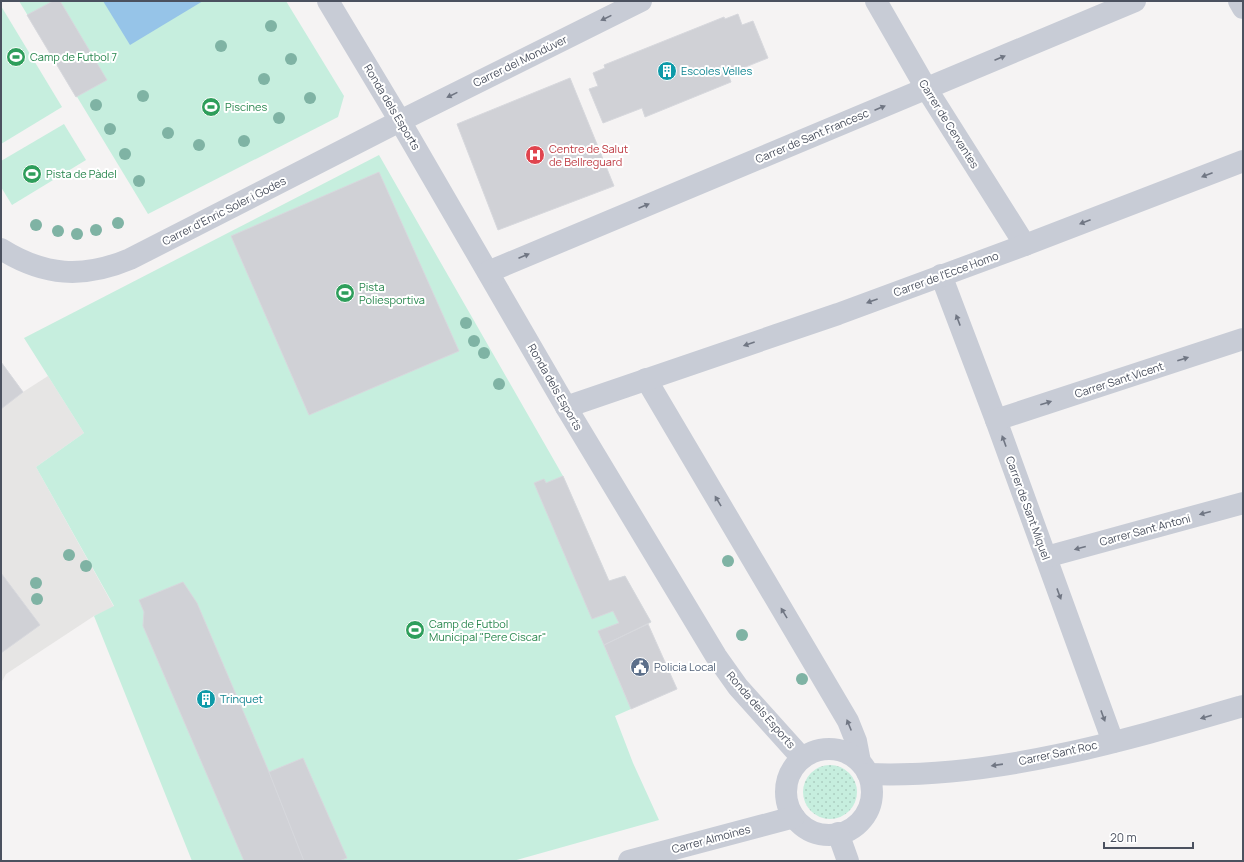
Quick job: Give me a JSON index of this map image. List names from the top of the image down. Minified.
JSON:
{"streets":{"street":["Carrer del Mondúver","Ronda dels Esports","Carrer de Cervantes","Carrer de Sant Francesc","Carrer d'Enric Soler i Godes","Carrer de l'Ecce Homo","Carrer Sant Vicent","Carrer de Sant Miquel","Carrer Sant Antoni","Carrer Sant Roc","Carrer Almoines"]},"crossings":[["Carrer del Mondúver","Ronda dels Esports"],["Carrer del Mondúver","Carrer d'Enric Soler i Godes"],["Ronda dels Esports","Carrer de Sant Francesc"],["Ronda dels Esports","Carrer d'Enric Soler i Godes"],["Ronda dels Esports","Carrer de l'Ecce Homo"],["Ronda dels Esports","Carrer Sant Roc"],["Ronda dels Esports","Carrer Almoines"],["Carrer de Cervantes","Carrer de Sant Francesc"],["Carrer de Cervantes","Carrer de l'Ecce Homo"],["Carrer de l'Ecce Homo","Carrer de Sant Miquel"],["Carrer Sant Vicent","Carrer de Sant Miquel"],["Carrer de Sant Miquel","Carrer Sant Antoni"],["Carrer de Sant Miquel","Carrer Sant Roc"],["Carrer Sant Roc","Carrer Almoines"]],"one_way":["Carrer del Mondúver","Carrer de Sant Francesc","Carrer de l'Ecce Homo","Carrer Sant Vicent","Carrer Sant Antoni","Carrer Sant Roc"],"places":{"sports":["Camp de Futbol 7","Piscines","Pista de Pàdel","Pista Poliesportiva","Camp de Futbol Municipal \"Pere Ciscar\""],"building":["Escoles Velles","Trinquet"],"hospital":["Centre de Salut de Bellreguard"],"public building":["Policia Local"]},"scale_bar":"20 m"}
